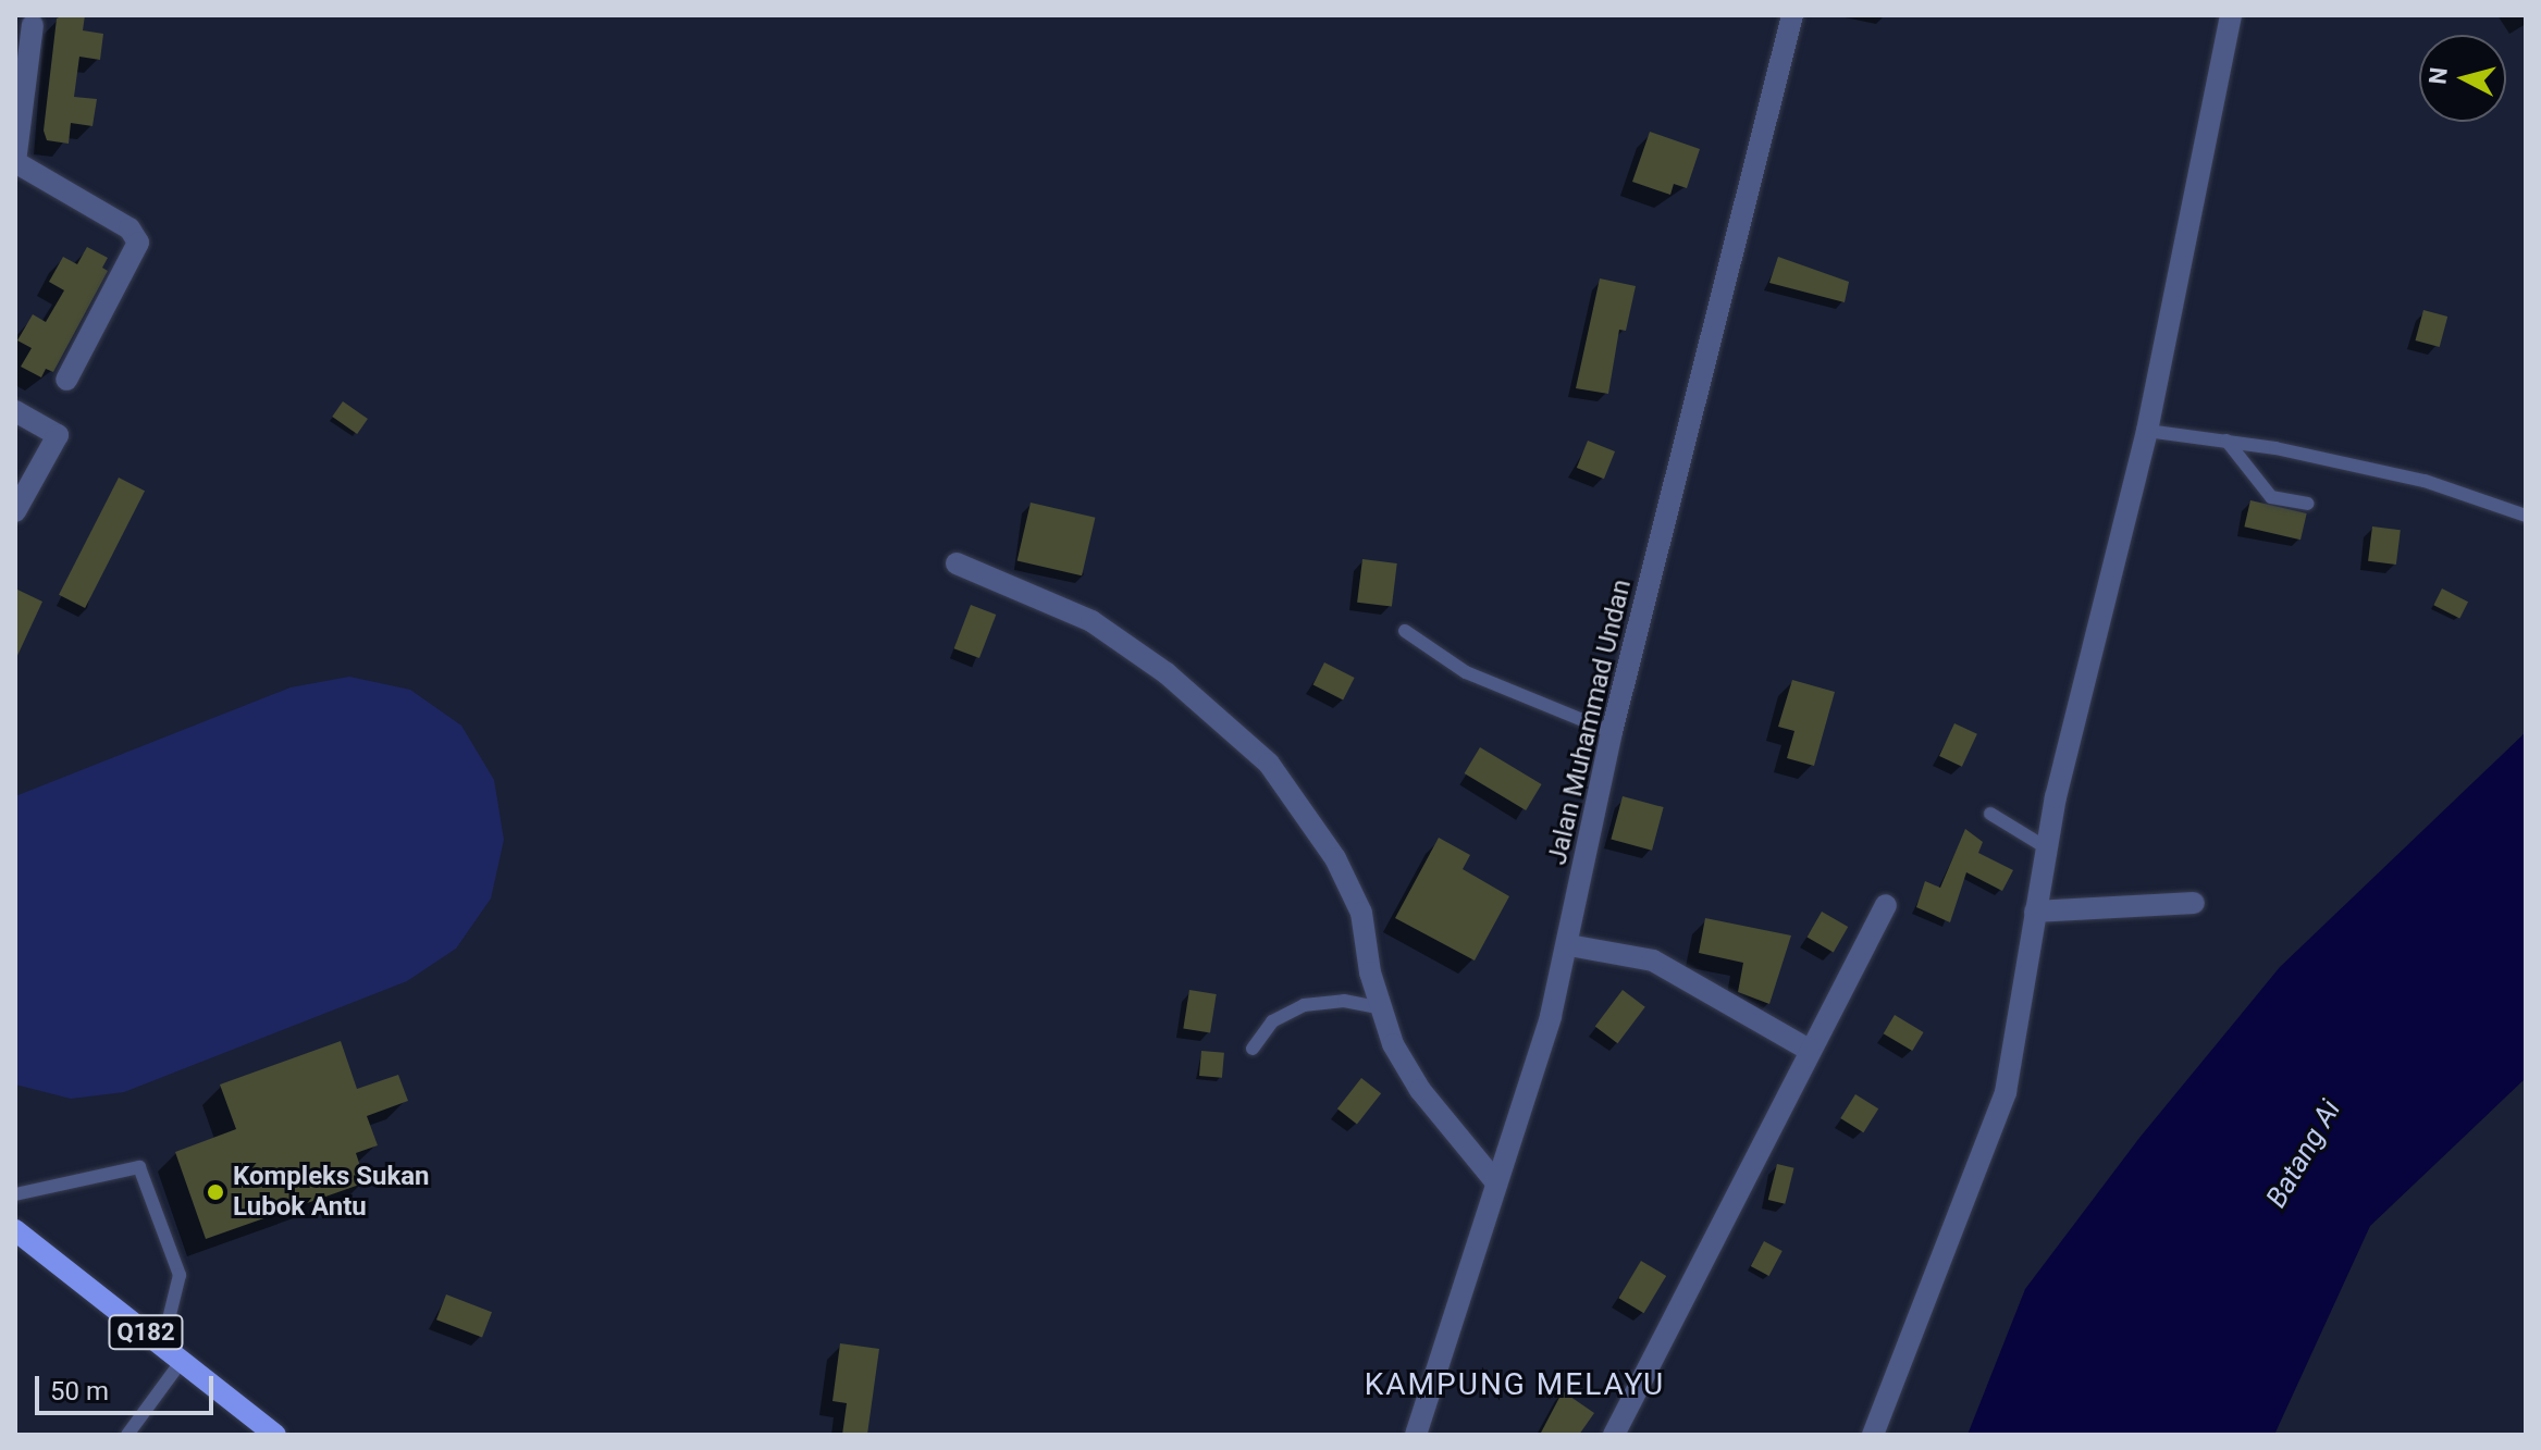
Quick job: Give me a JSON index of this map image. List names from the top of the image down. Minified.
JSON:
{"streets":{"main road":["Q182"],"street":["Jalan Muhammad Undan"]},"districts":["KAMPUNG MELAYU"],"water":["Batang Ai"],"places":["Kompleks Sukan Lubok Antu"],"scale_bar":"50 m","north":"left"}
